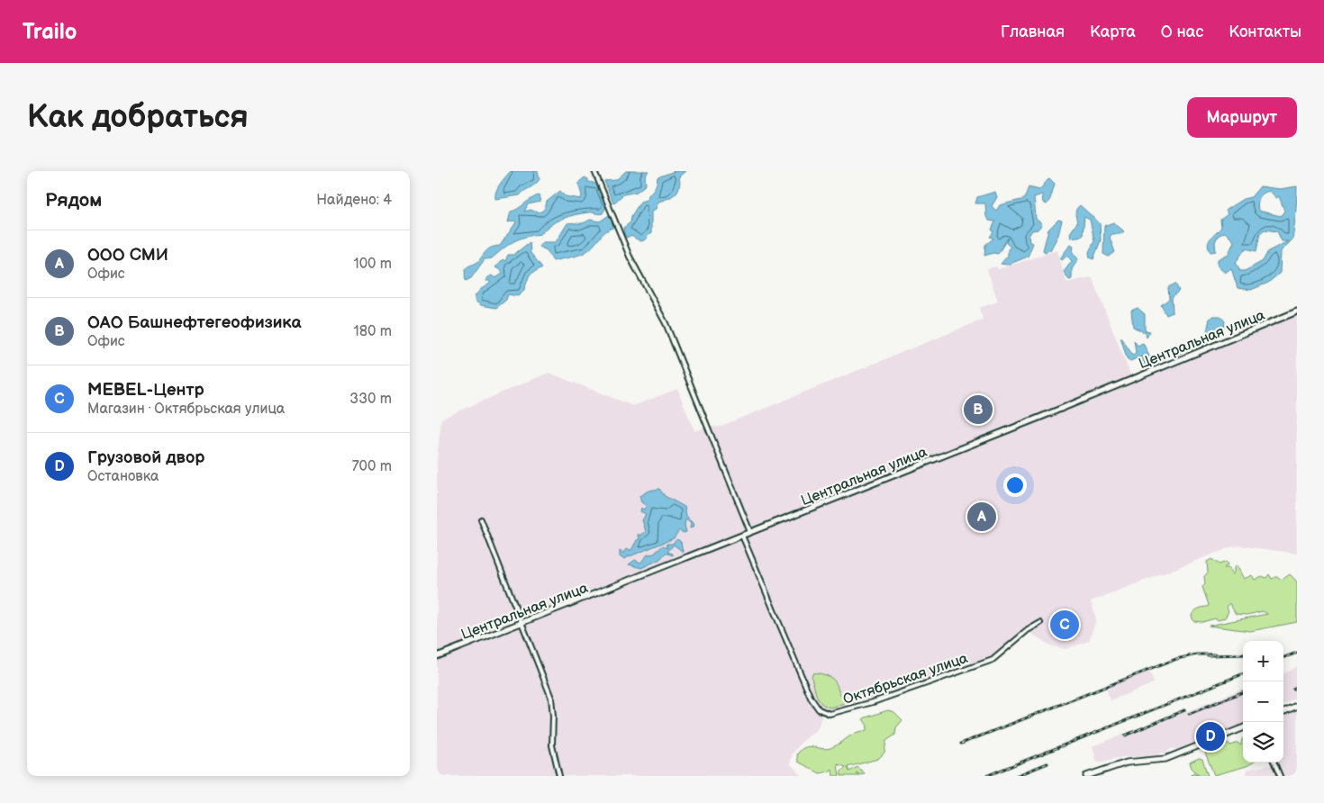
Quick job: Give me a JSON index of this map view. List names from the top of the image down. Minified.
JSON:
{"streets":{"street":["Центральная улица","Октябрьская улица"]},"crossings":[["Центральная улица","Октябрьская улица"]],"page":{"header":"Trailo","nav":["Главная","Карта","О нас","Контакты"],"buttons":"Маршрут","title":"Как добраться","heading":["Рядом","Найдено: 4"],"list":[{"mark":"A","name":"ООО СМИ","note":"Офис","value":"100 m"},{"mark":"B","name":"ОАО Башнефтегеофизика","note":"Офис","value":"180 m"},{"mark":"C","name":"MEBEL-Центр","note":"Магазин · Октябрьская улица","value":"330 m"},{"mark":"D","name":"Грузовой двор","note":"Остановка","value":"700 m"}],"pins":["B","A","C","D"],"map_buttons":["+","−"]}}
